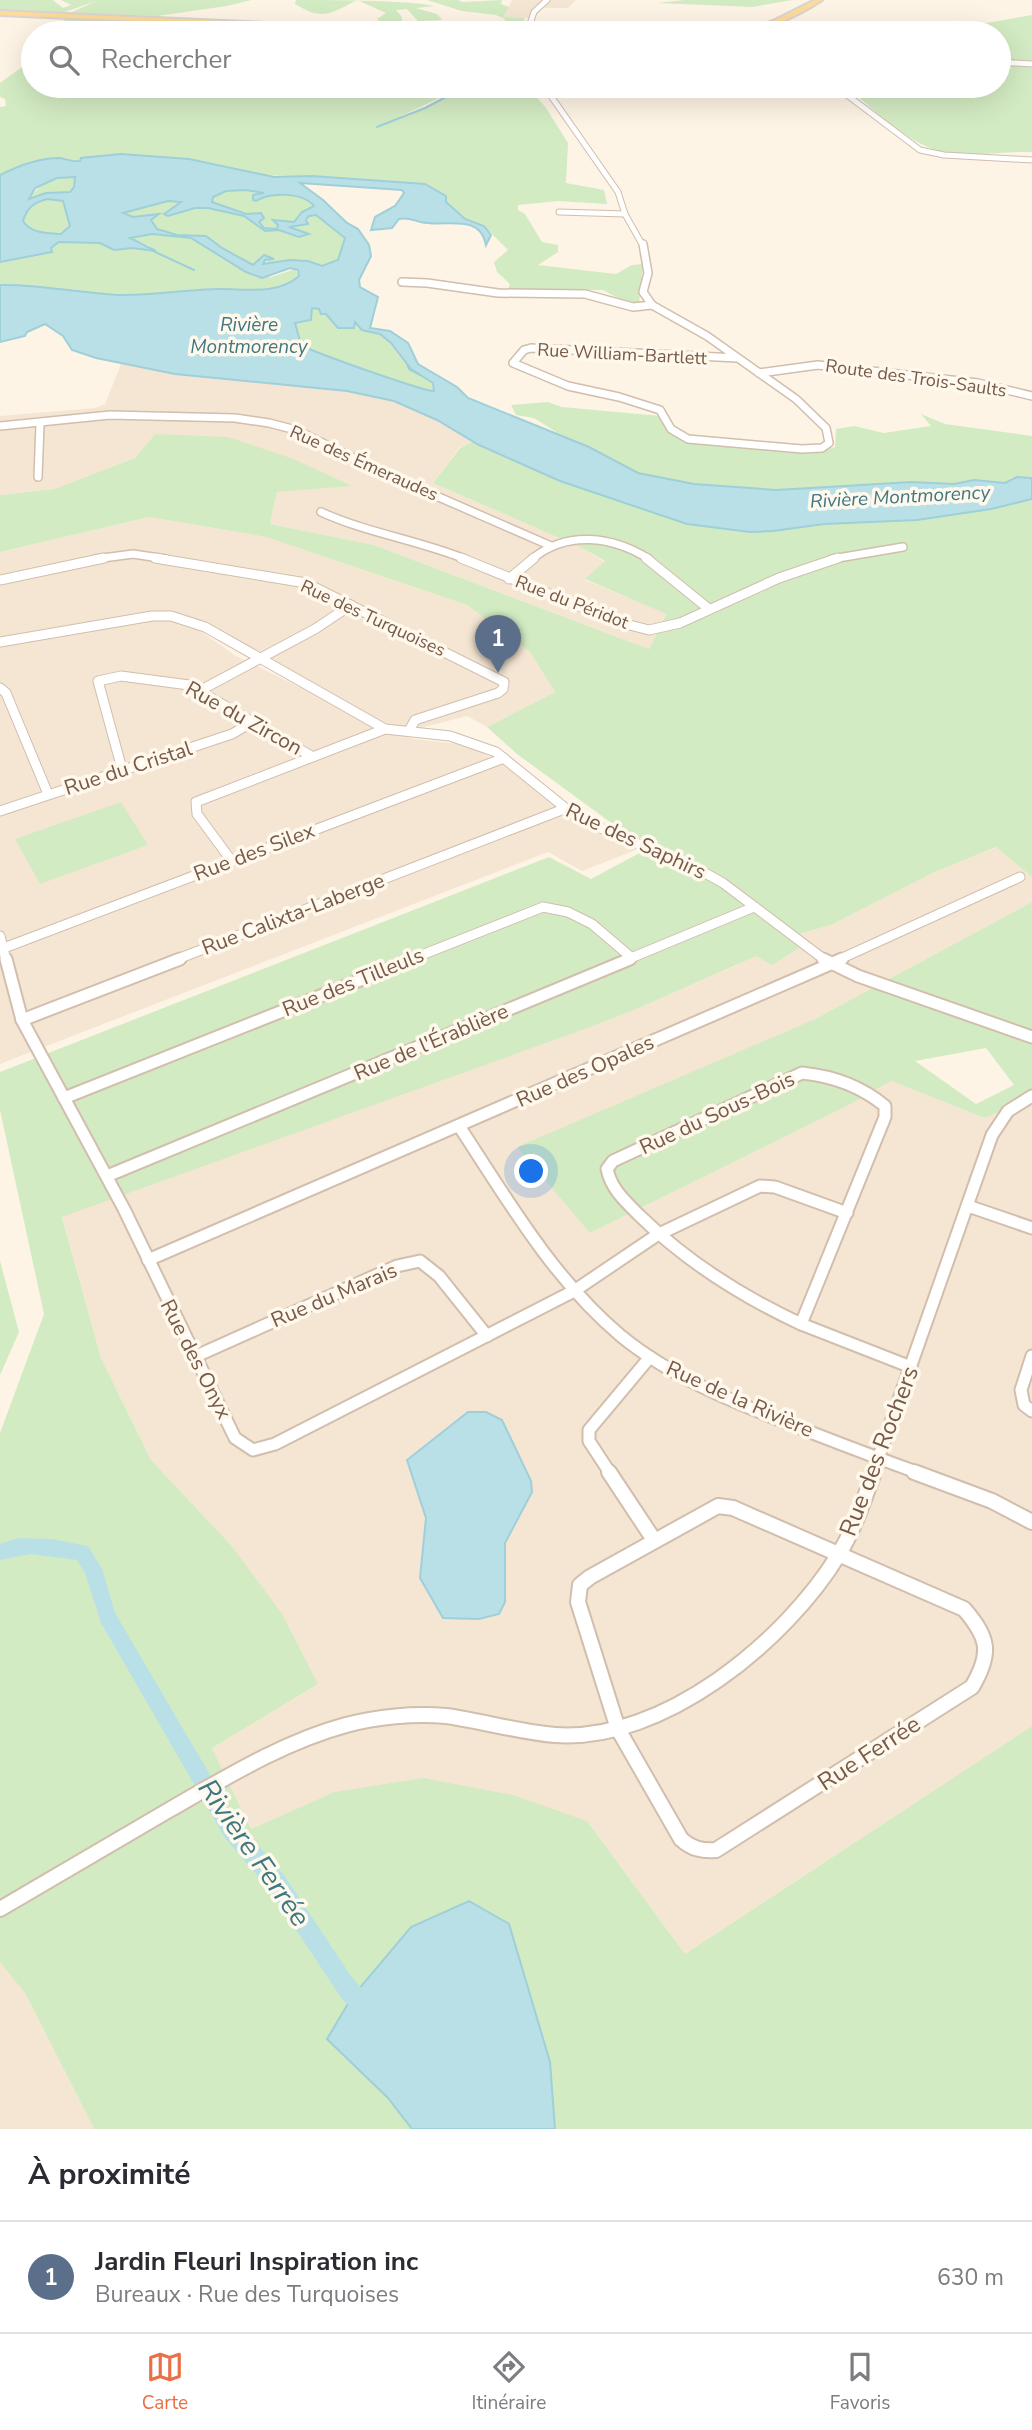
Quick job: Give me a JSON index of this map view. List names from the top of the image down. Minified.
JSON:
{"streets":{"street":["Rue William-Bartlett","Route des Trois-Saults","Rue des Émeraudes","Rue du Péridot","Rue des Turquoises","Rue du Zircon","Rue du Cristal","Rue des Saphirs","Rue des Silex","Rue Calixta-Laberge","Rue des Tilleuls","Rue de l'Érablière","Rue des Opales","Rue du Sous-Bois","Rue du Marais","Rue des Onyx","Rue de la Rivière","Rue des Rochers","Rue Ferrée"]},"crossings":[["Rue William-Bartlett","Route des Trois-Saults"],["Rue des Turquoises","Rue des Saphirs"],["Rue du Zircon","Rue du Cristal"],["Rue des Saphirs","Rue des Silex"],["Rue des Saphirs","Rue Calixta-Laberge"],["Rue des Saphirs","Rue de l'Érablière"],["Rue des Saphirs","Rue des Opales"],["Rue des Silex","Rue des Onyx"],["Rue Calixta-Laberge","Rue des Onyx"],["Rue des Tilleuls","Rue de l'Érablière"],["Rue des Tilleuls","Rue des Onyx"],["Rue de l'Érablière","Rue des Onyx"],["Rue des Opales","Rue des Onyx"],["Rue des Opales","Rue de la Rivière"],["Rue du Sous-Bois","Rue des Onyx"],["Rue du Sous-Bois","Rue des Rochers"],["Rue du Marais","Rue des Onyx"],["Rue des Onyx","Rue de la Rivière"],["Rue de la Rivière","Rue des Rochers"],["Rue des Rochers","Rue Ferrée"]],"water":["Rivière Montmorency","Rivière Ferrée"],"page":{"search":"Rechercher","pins":"1","heading":"À proximité","list":[{"mark":"1","name":"Jardin Fleuri Inspiration inc","note":"Bureaux · Rue des Turquoises","value":"630 m"}],"nav":["Carte","Itinéraire","Favoris"]}}
